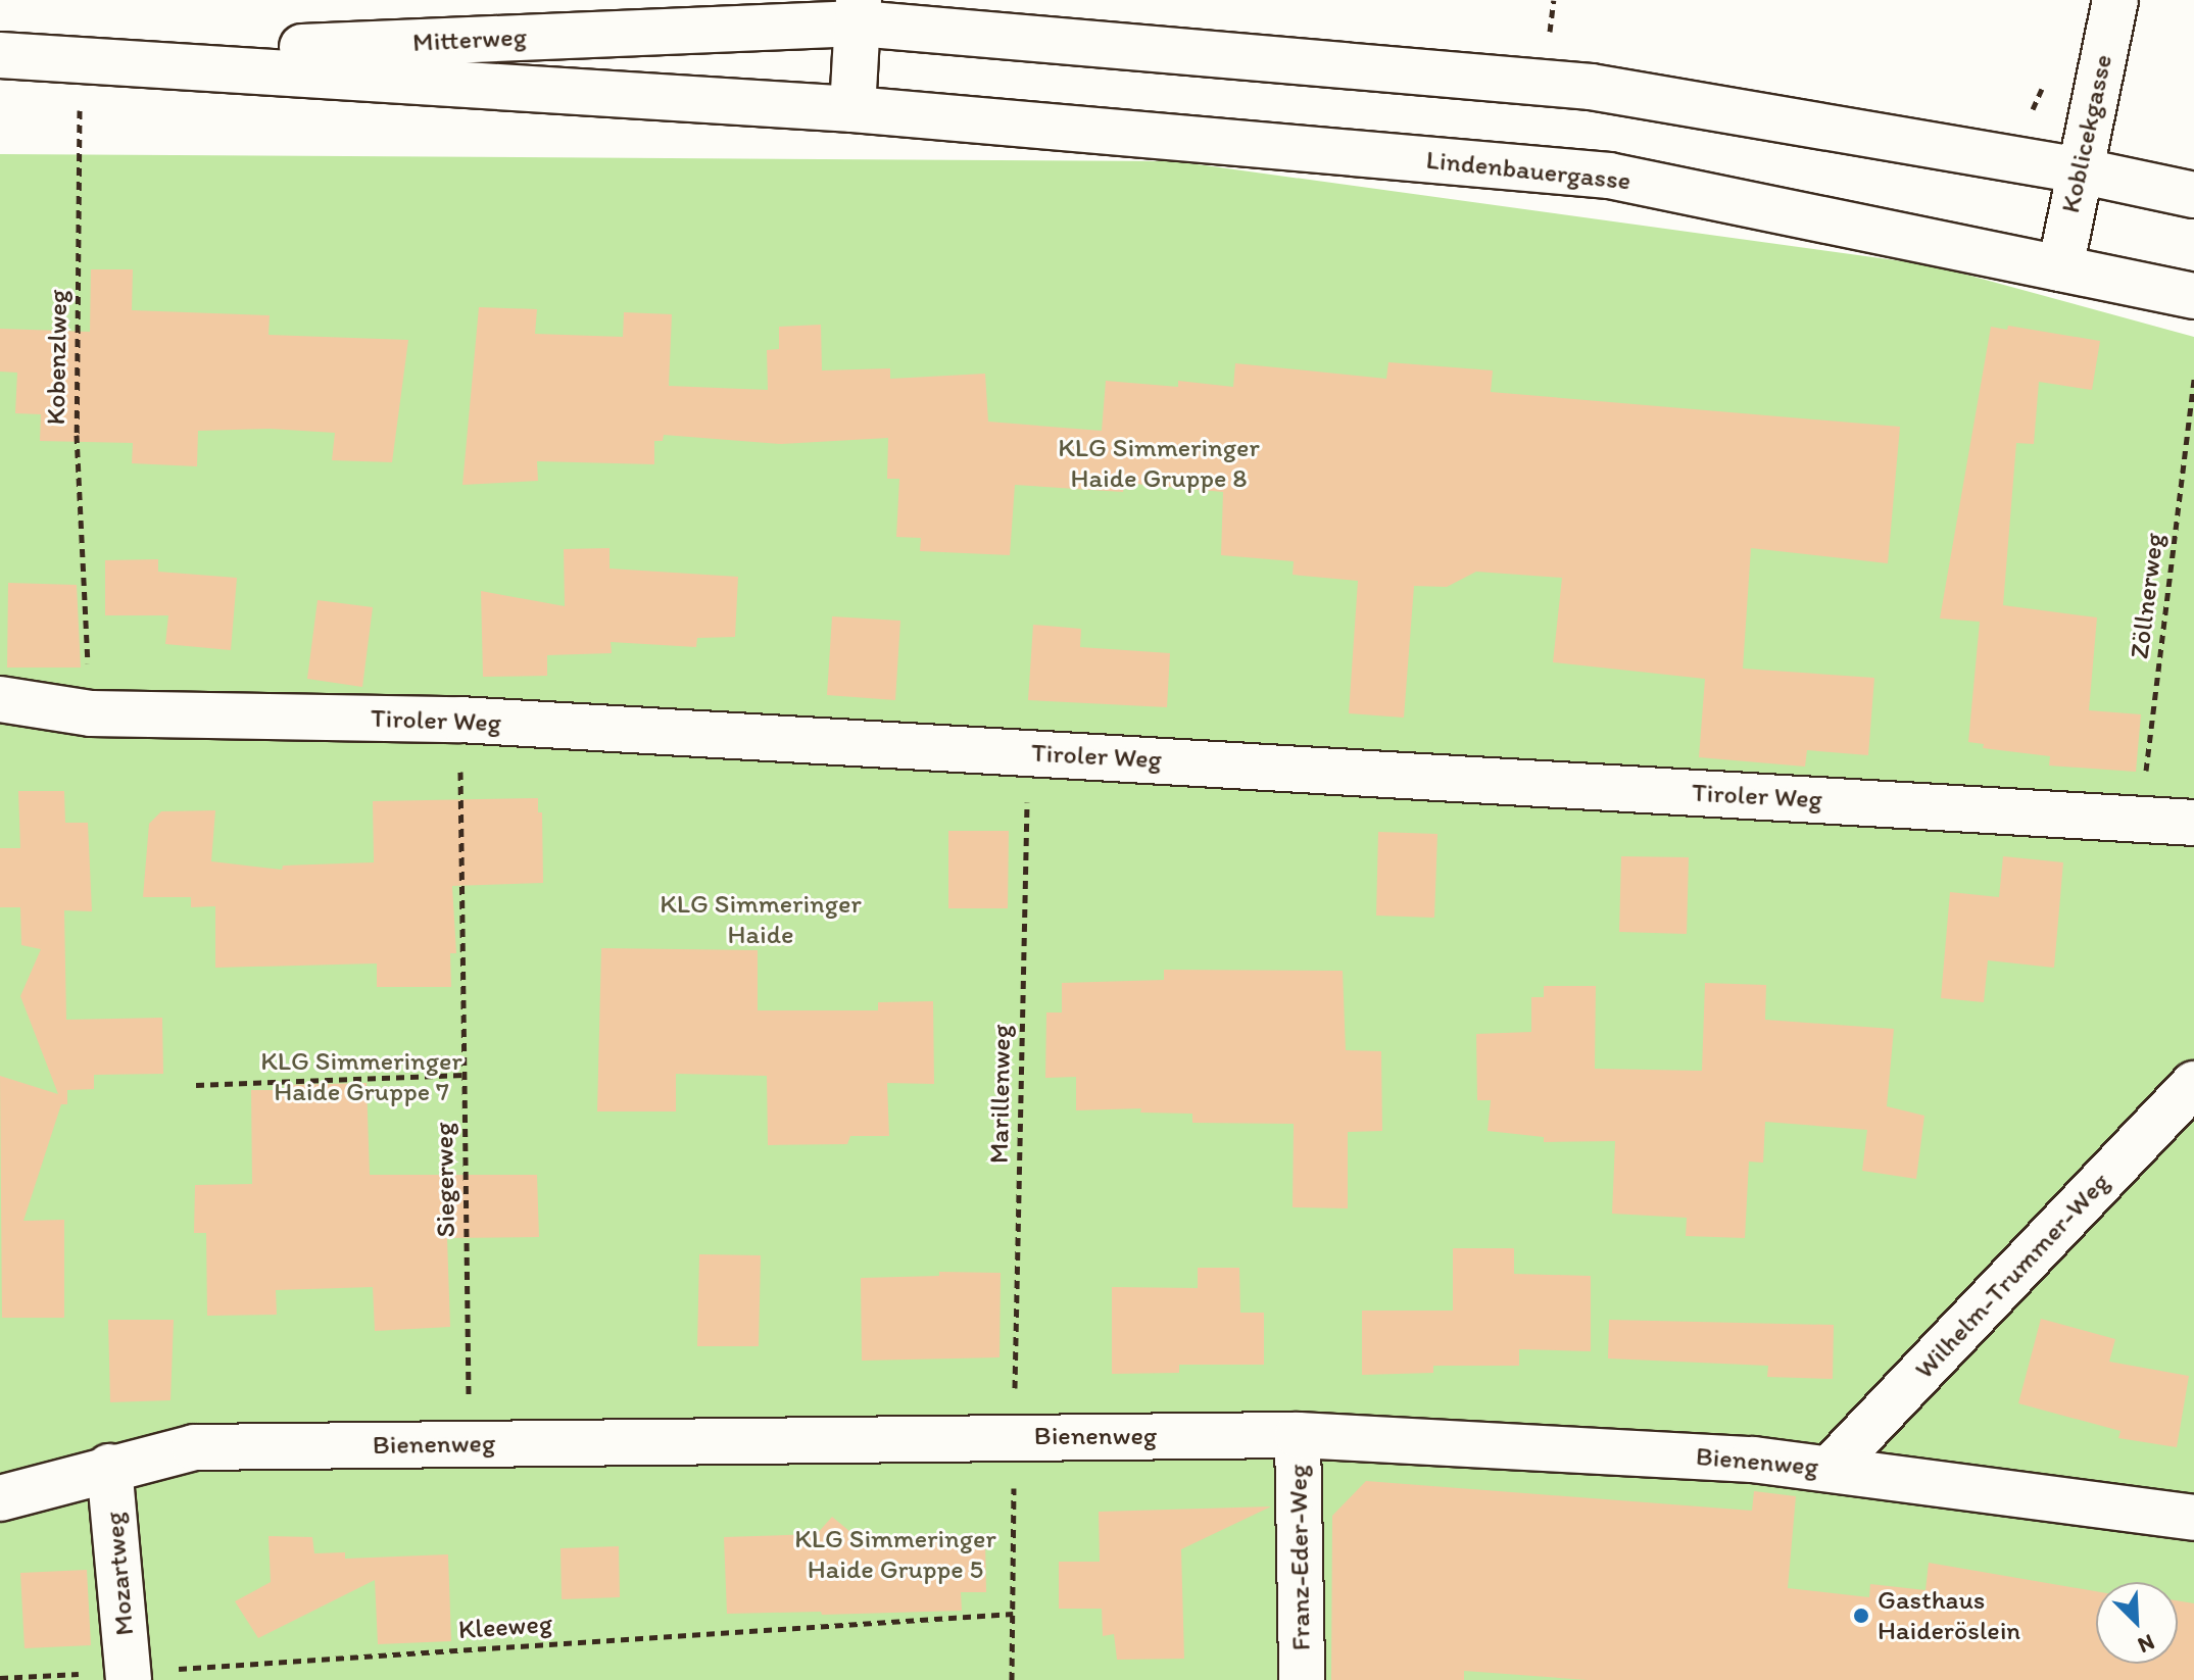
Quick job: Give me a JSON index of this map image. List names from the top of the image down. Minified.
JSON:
{"streets":{"street":["Mitterweg","Koblicekgasse","Lindenbauergasse","Tiroler Weg","Wilhelm-Trummer-Weg","Bienenweg","Franz-Eder-Weg","Mozartweg"],"path":["Kobenzlweg","Zöllnerweg","Marillenweg","Siegerweg","Kleeweg"]},"crossings":[["Mitterweg","Lindenbauergasse"],["Mitterweg","Kobenzlweg"],["Koblicekgasse","Lindenbauergasse"],["Kobenzlweg","Tiroler Weg"],["Zöllnerweg","Tiroler Weg"],["Tiroler Weg","Marillenweg"],["Tiroler Weg","Siegerweg"],["Marillenweg","Bienenweg"],["Marillenweg","Kleeweg"],["Siegerweg","Bienenweg"],["Wilhelm-Trummer-Weg","Bienenweg"],["Bienenweg","Franz-Eder-Weg"],["Bienenweg","Mozartweg"],["Mozartweg","Kleeweg"]],"parks":["KLG Simmeringer Haide Gruppe 8","KLG Simmeringer Haide","KLG Simmeringer Haide Gruppe 7","KLG Simmeringer Haide Gruppe 5"],"places":["Gasthaus Haideröslein"],"north":"bottom right"}
